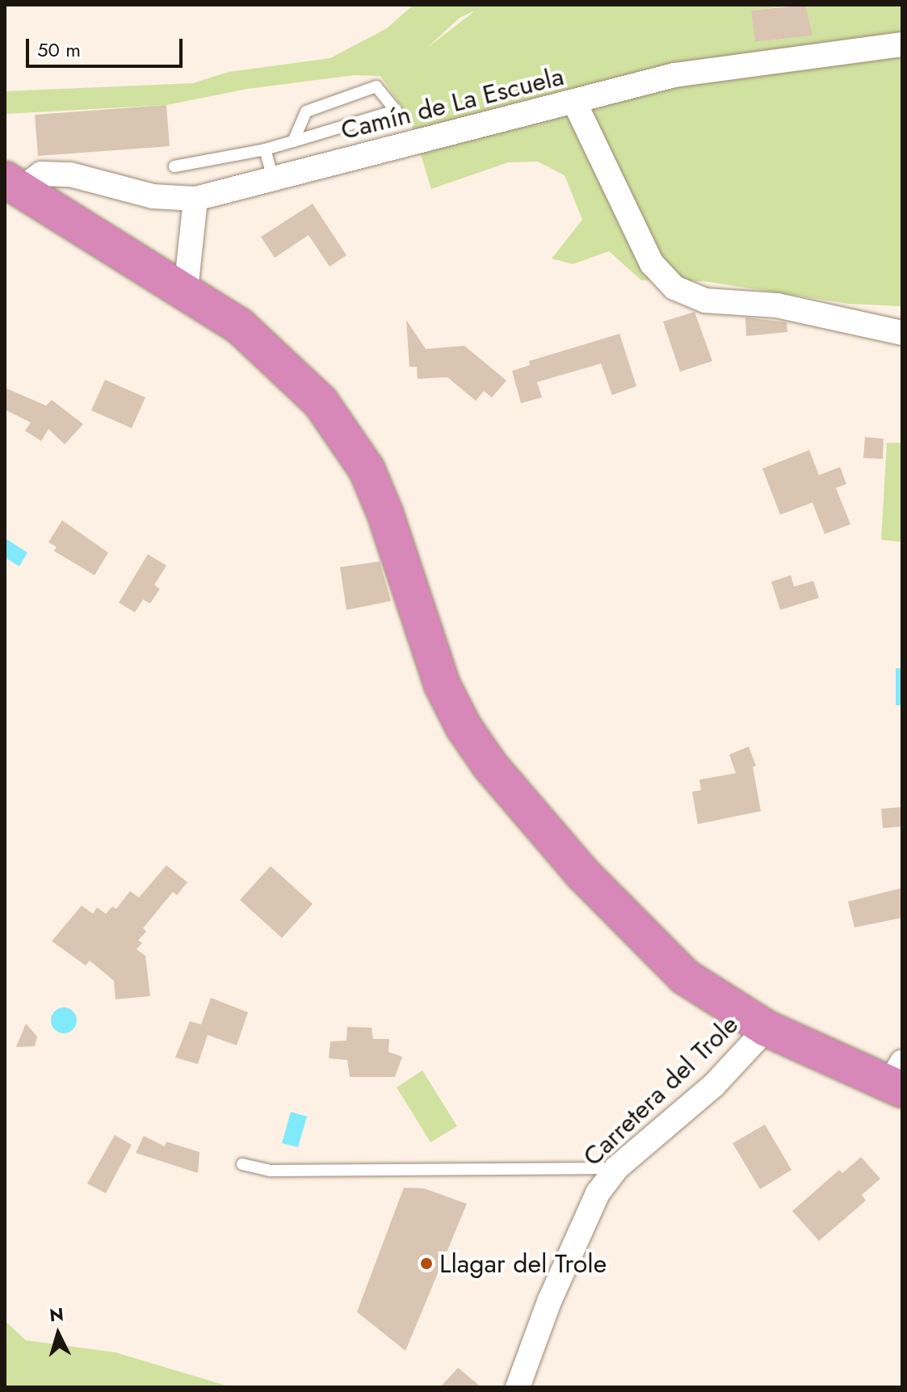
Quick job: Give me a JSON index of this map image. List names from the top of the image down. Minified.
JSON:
{"streets":{"street":["Camín de La Escuela","Carretera del Trole"]},"places":["Llagar del Trole"],"scale_bar":"50 m","north":"top"}
